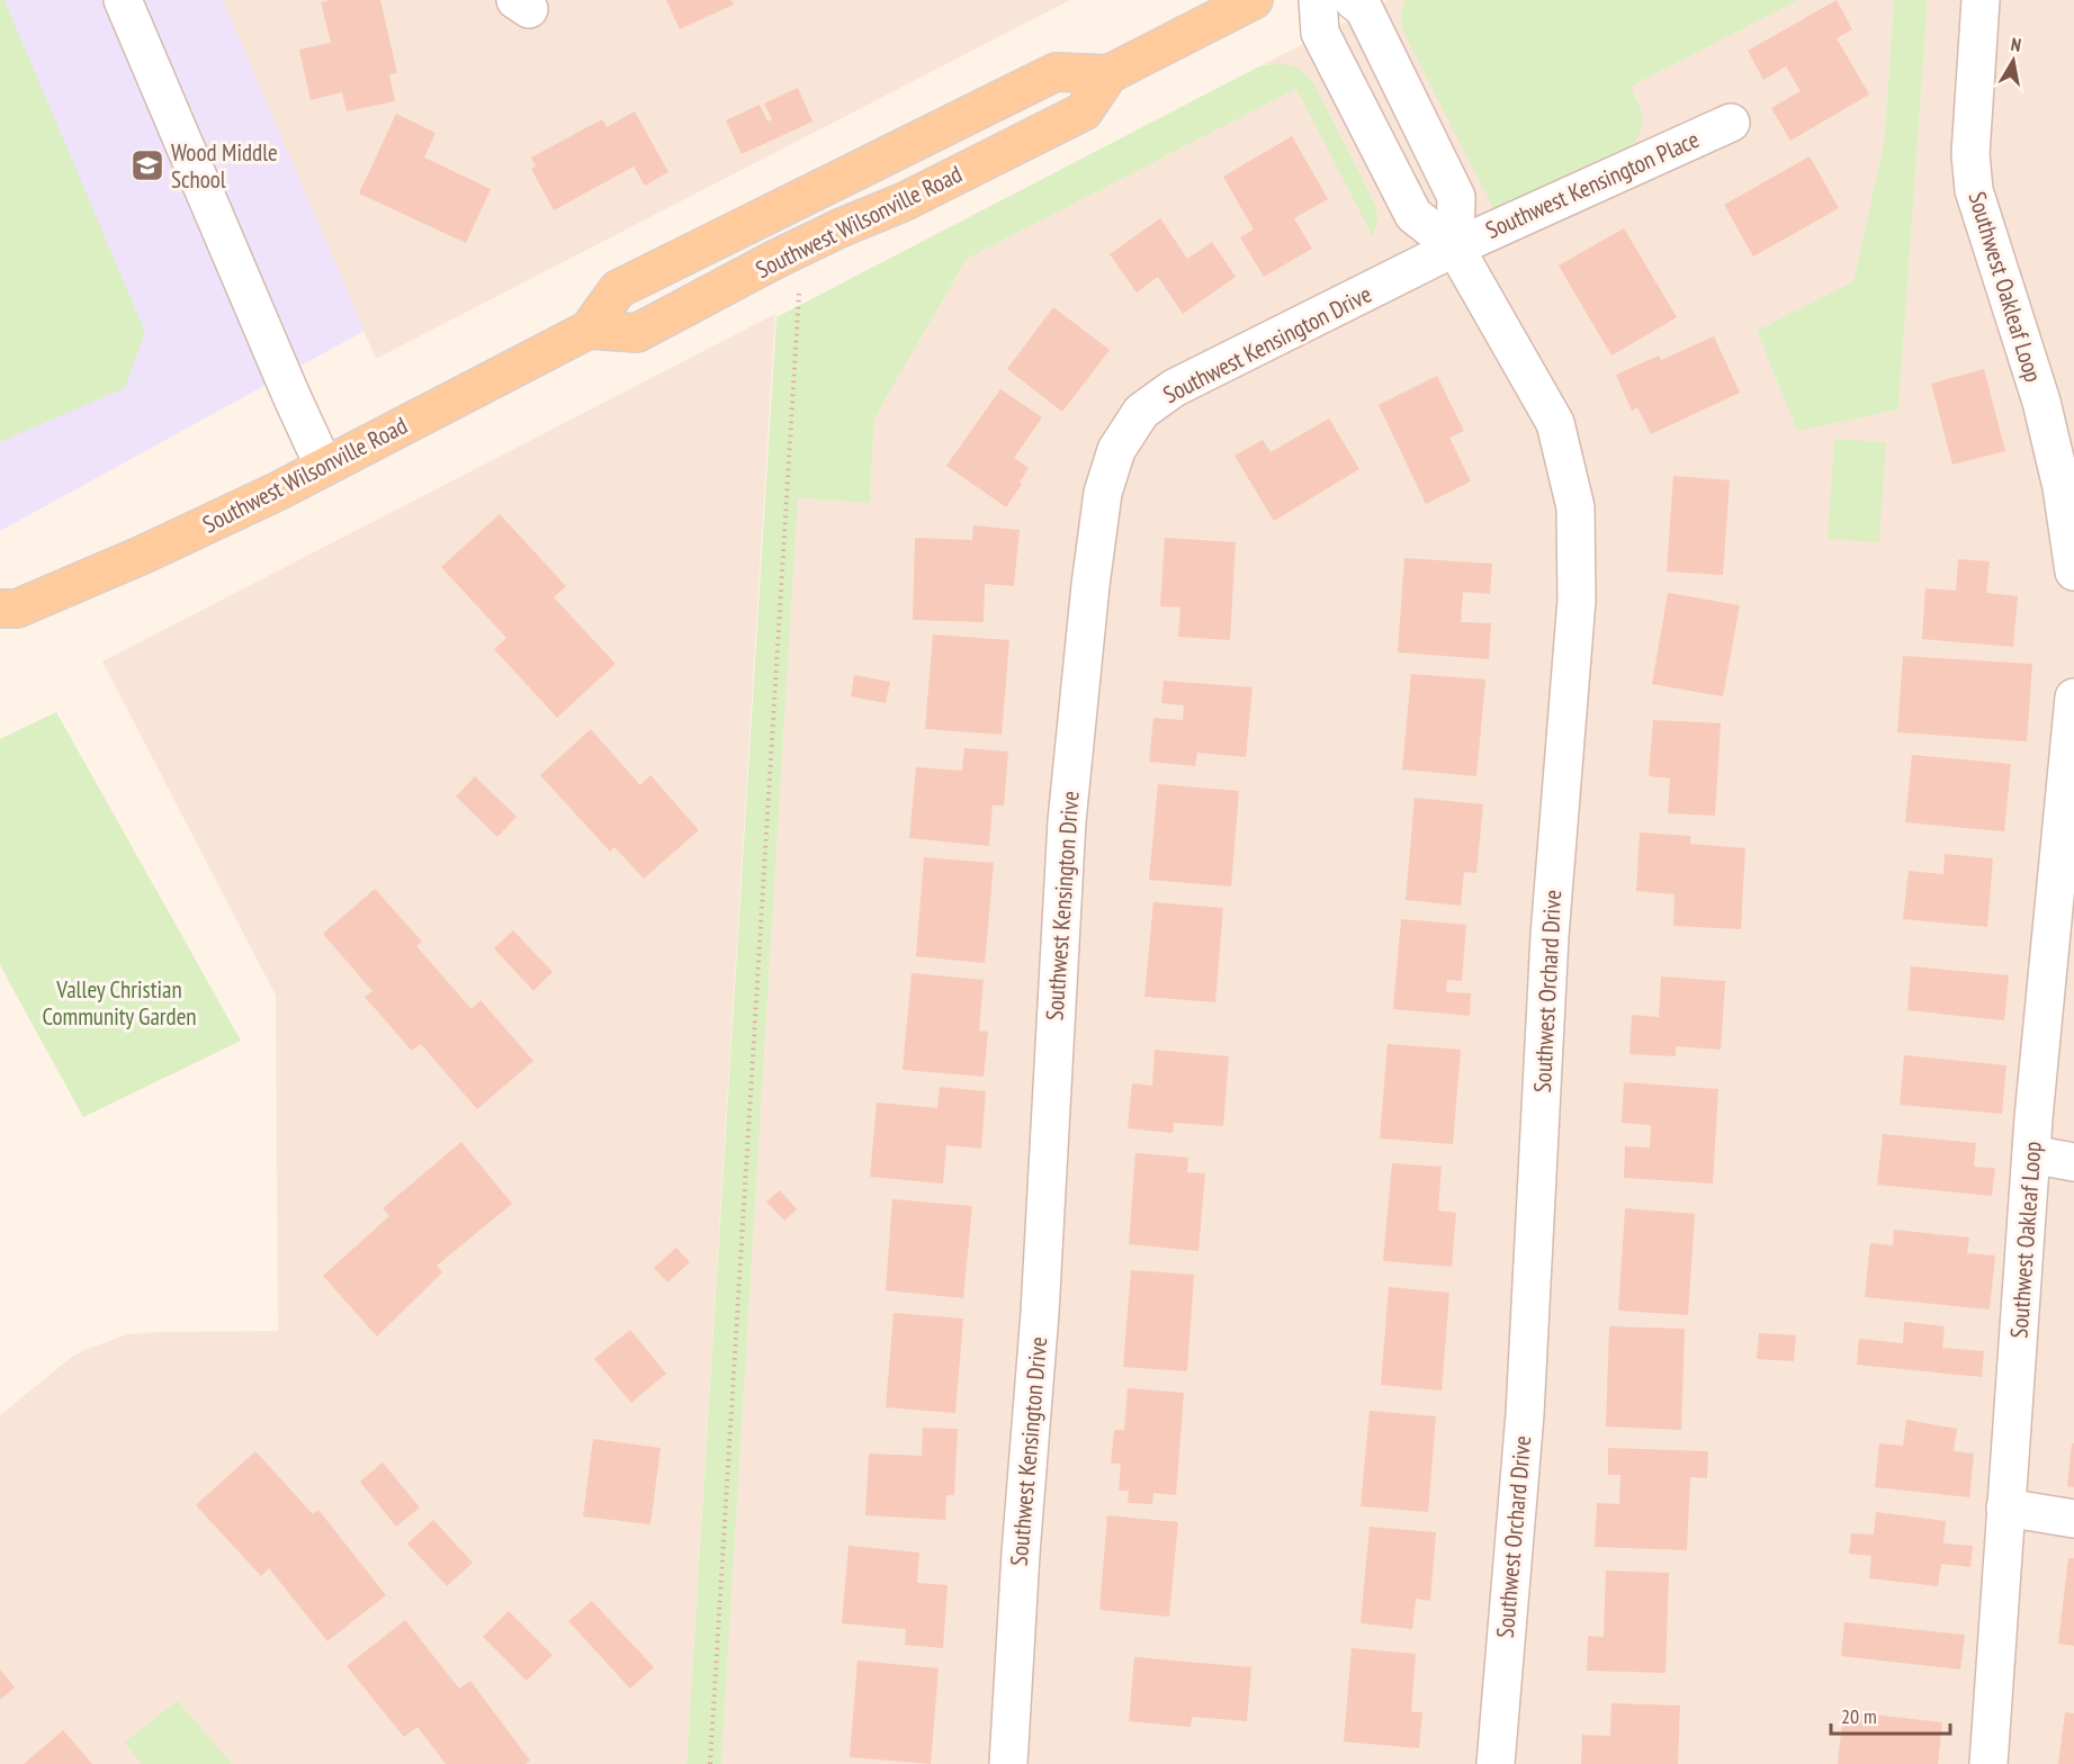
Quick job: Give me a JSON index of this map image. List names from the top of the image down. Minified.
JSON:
{"streets":{"main road":["Southwest Wilsonville Road"],"street":["Southwest Kensington Place","Southwest Oakleaf Loop","Southwest Kensington Drive","Southwest Orchard Drive"]},"crossings":[["Southwest Kensington Place","Southwest Kensington Drive"],["Southwest Kensington Place","Southwest Orchard Drive"],["Southwest Kensington Drive","Southwest Orchard Drive"]],"parks":["Valley Christian Community Garden"],"places":{"school or university":["Wood Middle School"]},"scale_bar":"20 m","north":"top"}
